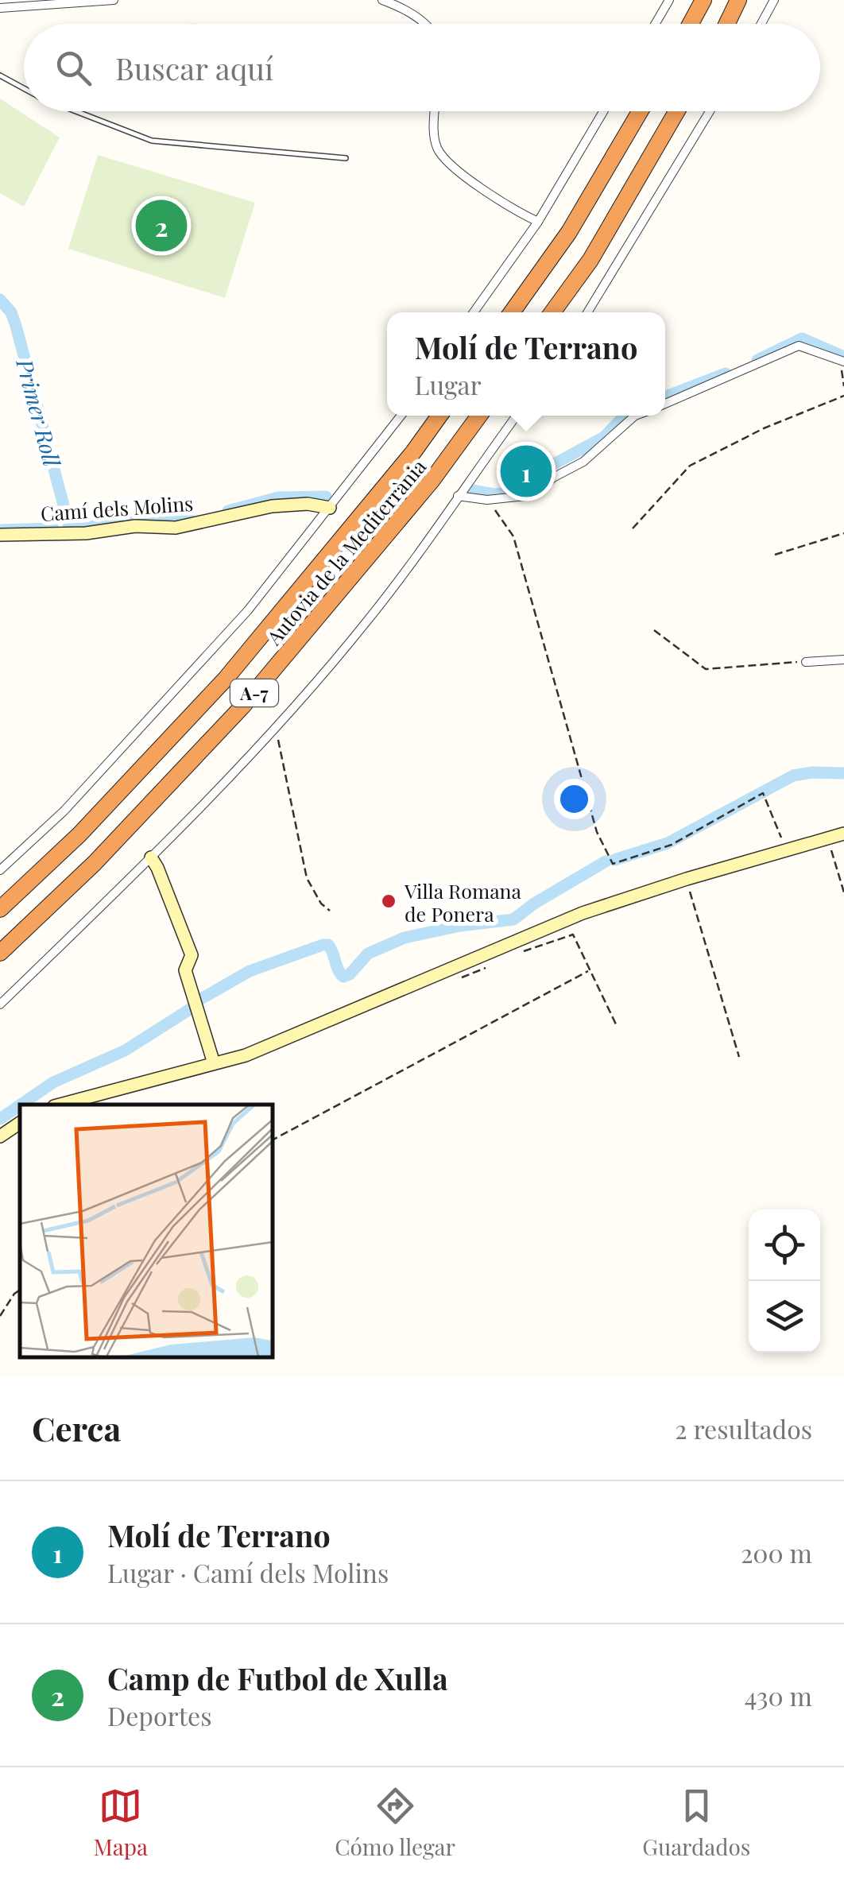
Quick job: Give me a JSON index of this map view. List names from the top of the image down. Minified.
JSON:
{"streets":{"highway":["Autovia de la Mediterrània","A-7"],"main road":["Camí dels Molins"]},"water":["Primer Roll"],"places":["Villa Romana de Ponera"],"page":{"search":"Buscar aquí","pins":["2","1"],"popup":["Molí de Terrano","Lugar"],"heading":["Cerca","2 resultados"],"list":[{"mark":"1","name":"Molí de Terrano","note":"Lugar · Camí dels Molins","value":"200 m"},{"mark":"2","name":"Camp de Futbol de Xulla","note":"Deportes","value":"430 m"}],"nav":["Mapa","Cómo llegar","Guardados"]}}
